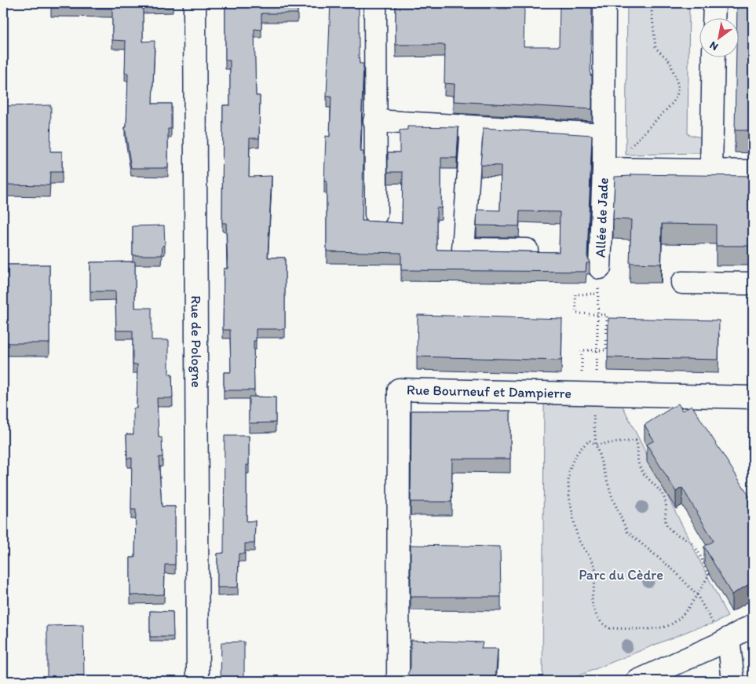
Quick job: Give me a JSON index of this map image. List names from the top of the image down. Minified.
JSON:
{"streets":{"street":["Allée de Jade","Rue de Pologne","Rue Bourneuf et Dampierre"]},"parks":["Parc du Cèdre"],"north":"bottom left"}
